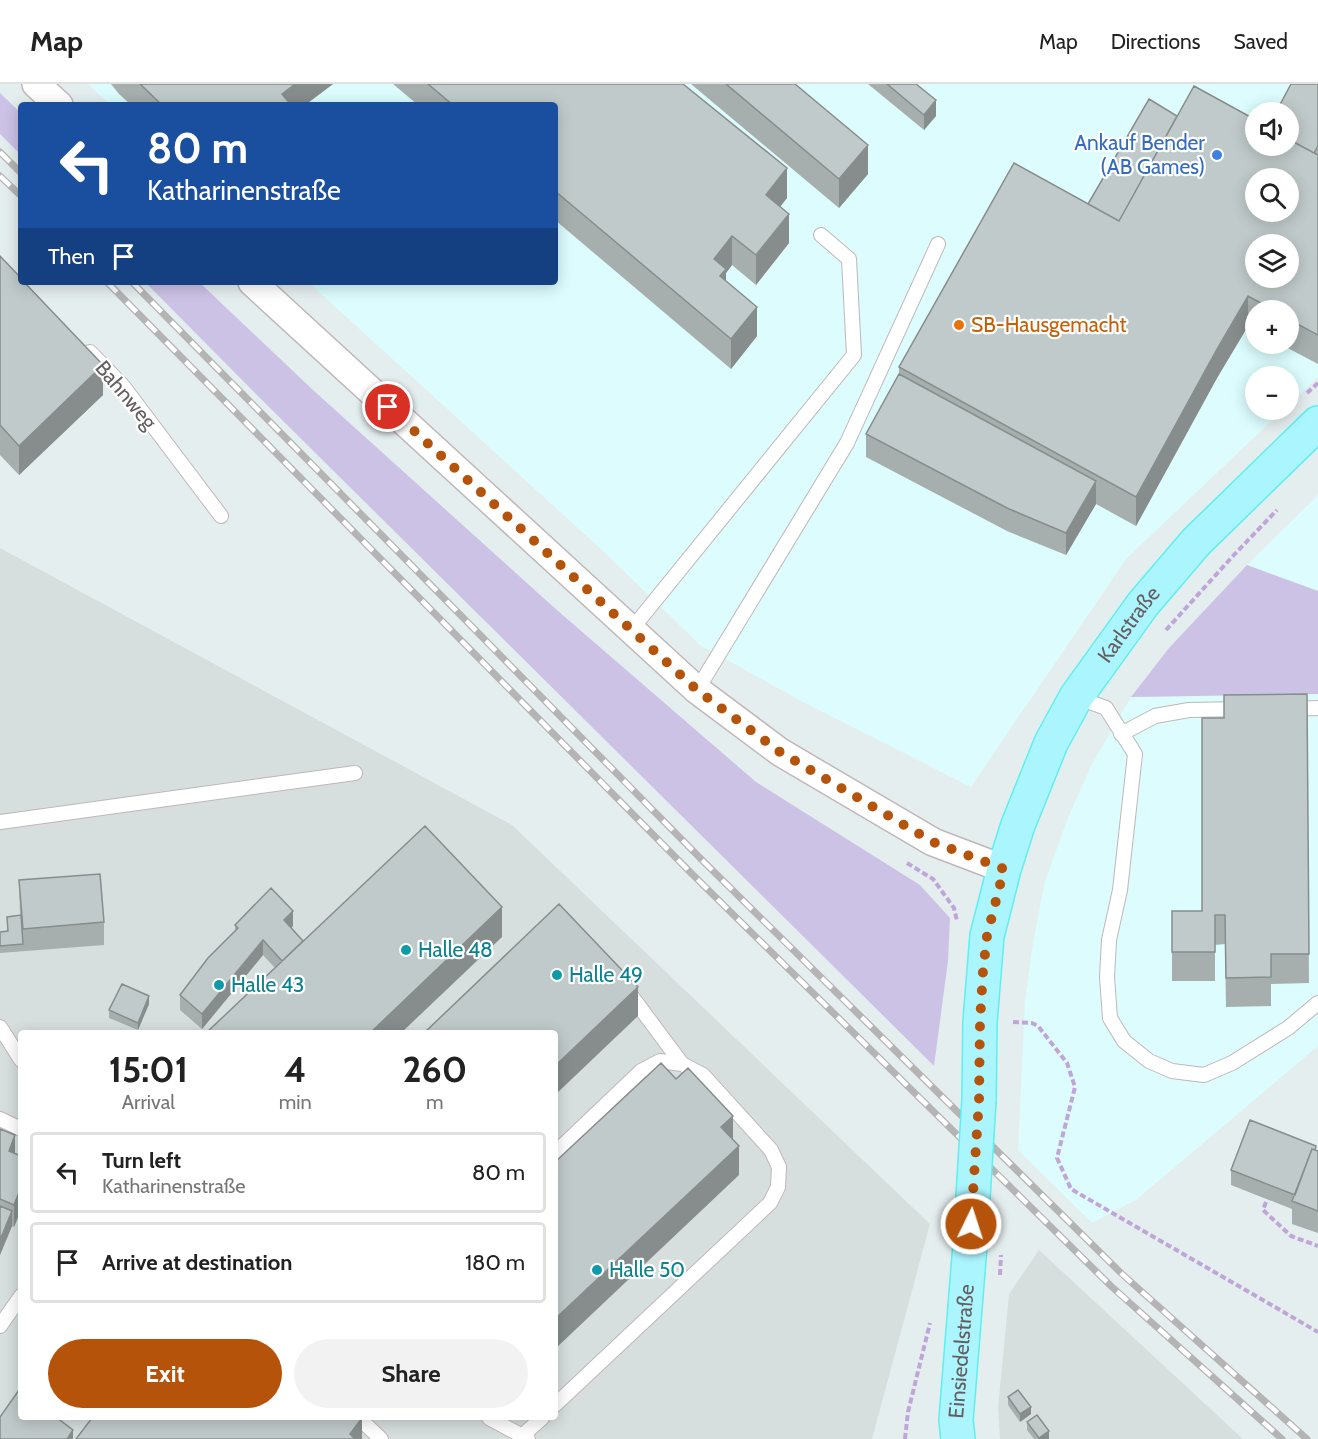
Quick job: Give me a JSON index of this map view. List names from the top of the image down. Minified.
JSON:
{"streets":{"main road":["Karlstraße","Einsiedelstraße"],"lane":["Bahnweg"]},"crossings":[["Karlstraße","Einsiedelstraße"]],"places":["Ankauf Bender (AB Games)","SB-Hausgemacht","Halle 48","Halle 49","Halle 43","Halle 50"],"page":{"header":"Map","nav":["Map","Directions","Saved"],"map_buttons":["+","−"],"turn":["80 m","Katharinenstraße"],"then":"Then","eta":["15:01","Arrival","4","min","260","m"],"list":[{"name":"Turn left","note":"Katharinenstraße","value":"80 m"},{"name":"Arrive at destination","value":"180 m"}],"buttons":["Exit","Share"]}}
